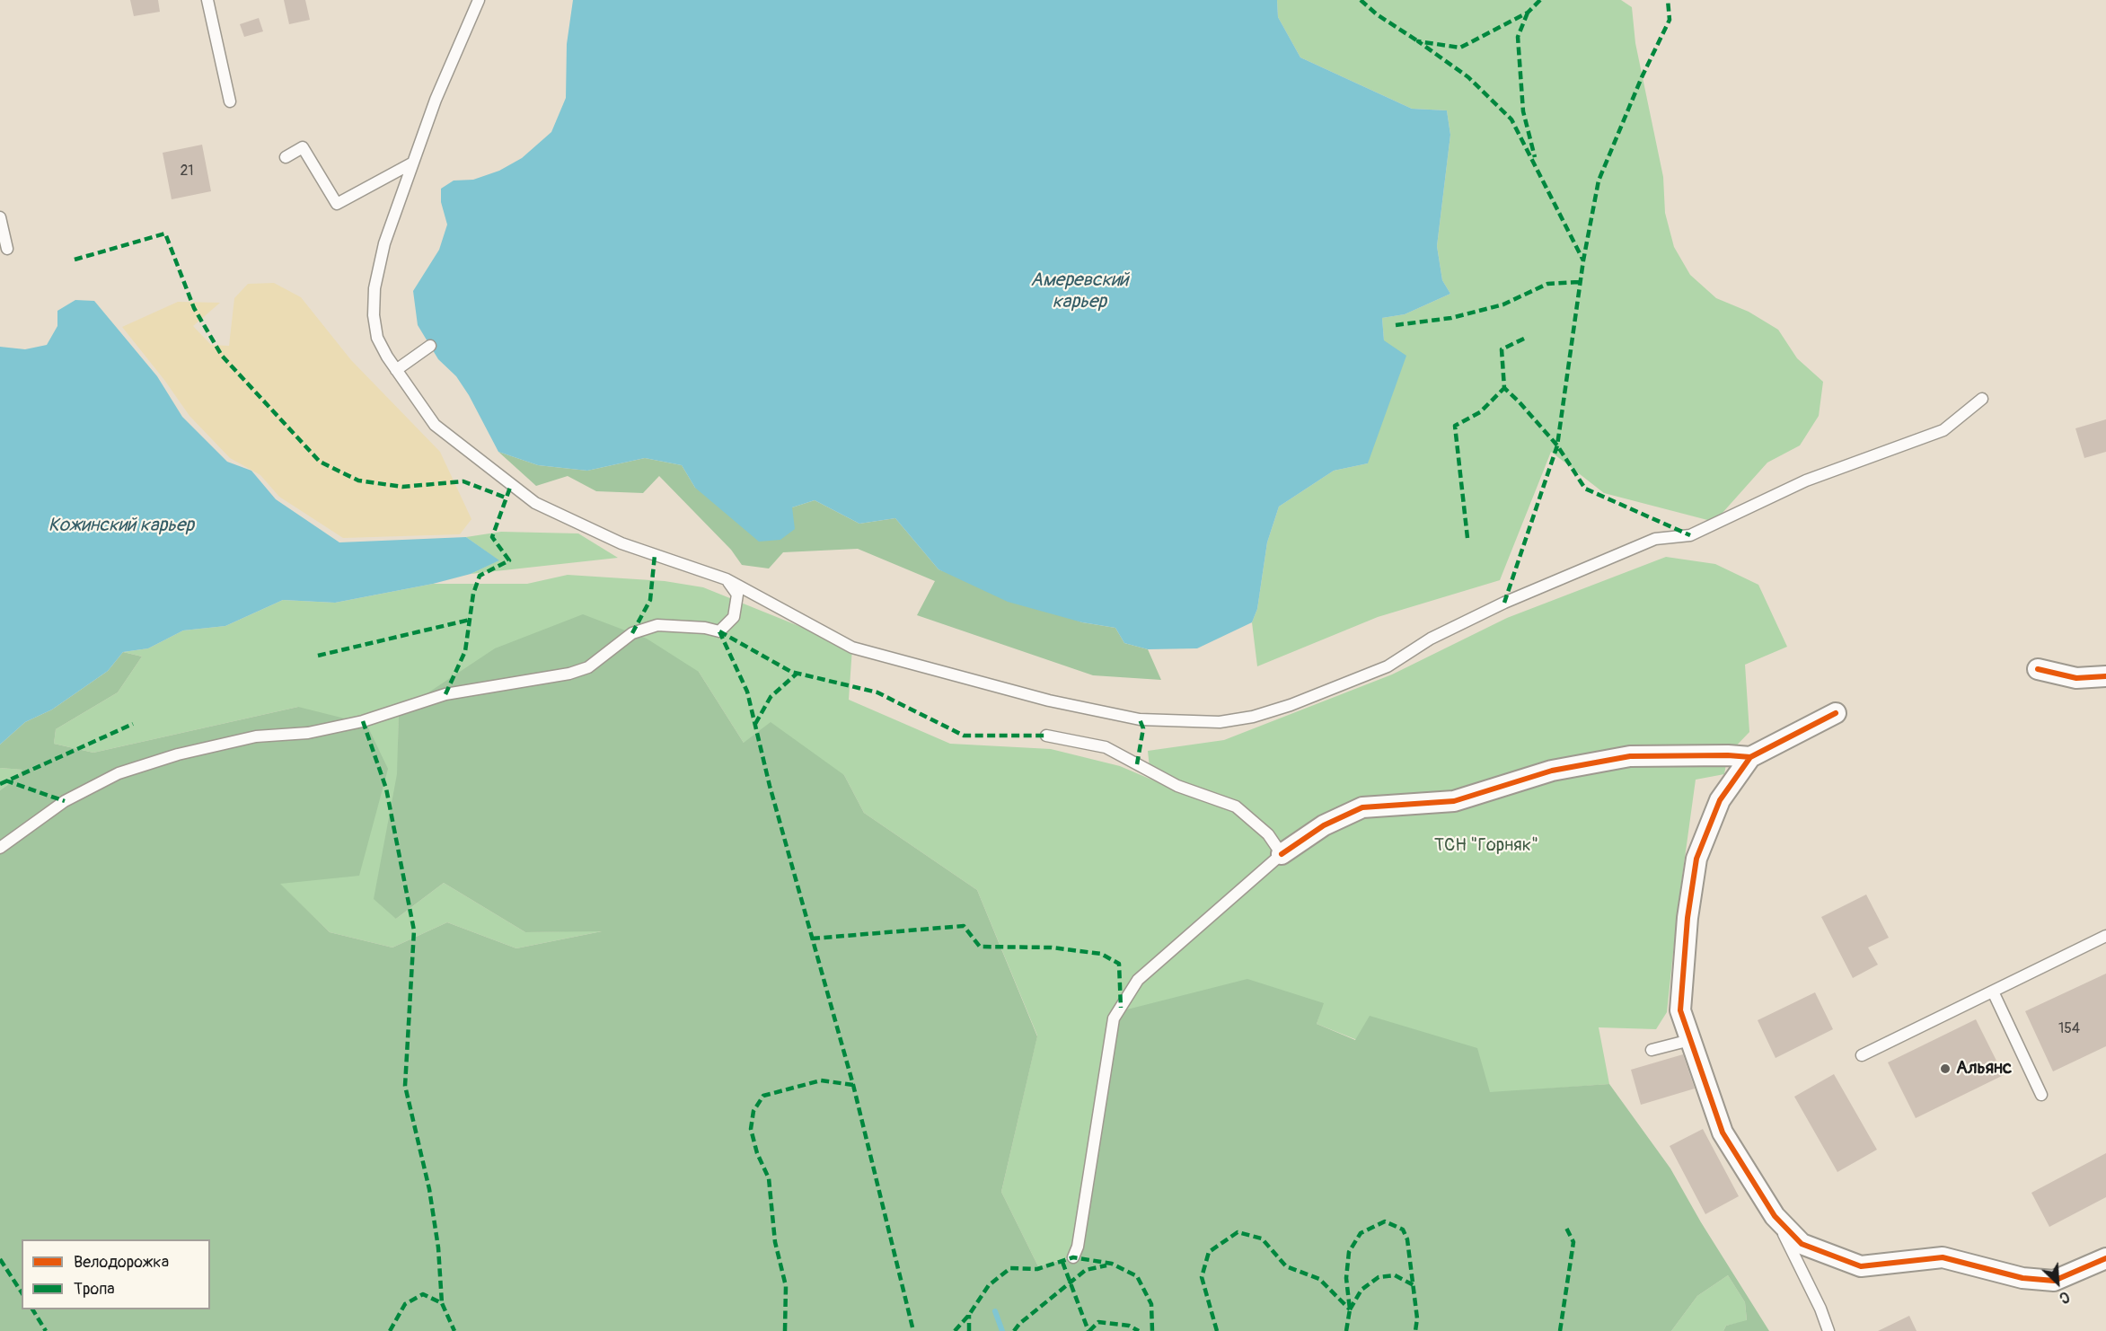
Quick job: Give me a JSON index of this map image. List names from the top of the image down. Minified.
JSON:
{"water":["Амеревский карьер","Кожинский карьер"],"parks":["ТСН \"Горняк\""],"places":["Альянс"],"house_numbers":["21","154"],"legend":["Велодорожка","Тропа"],"north":"bottom right"}
